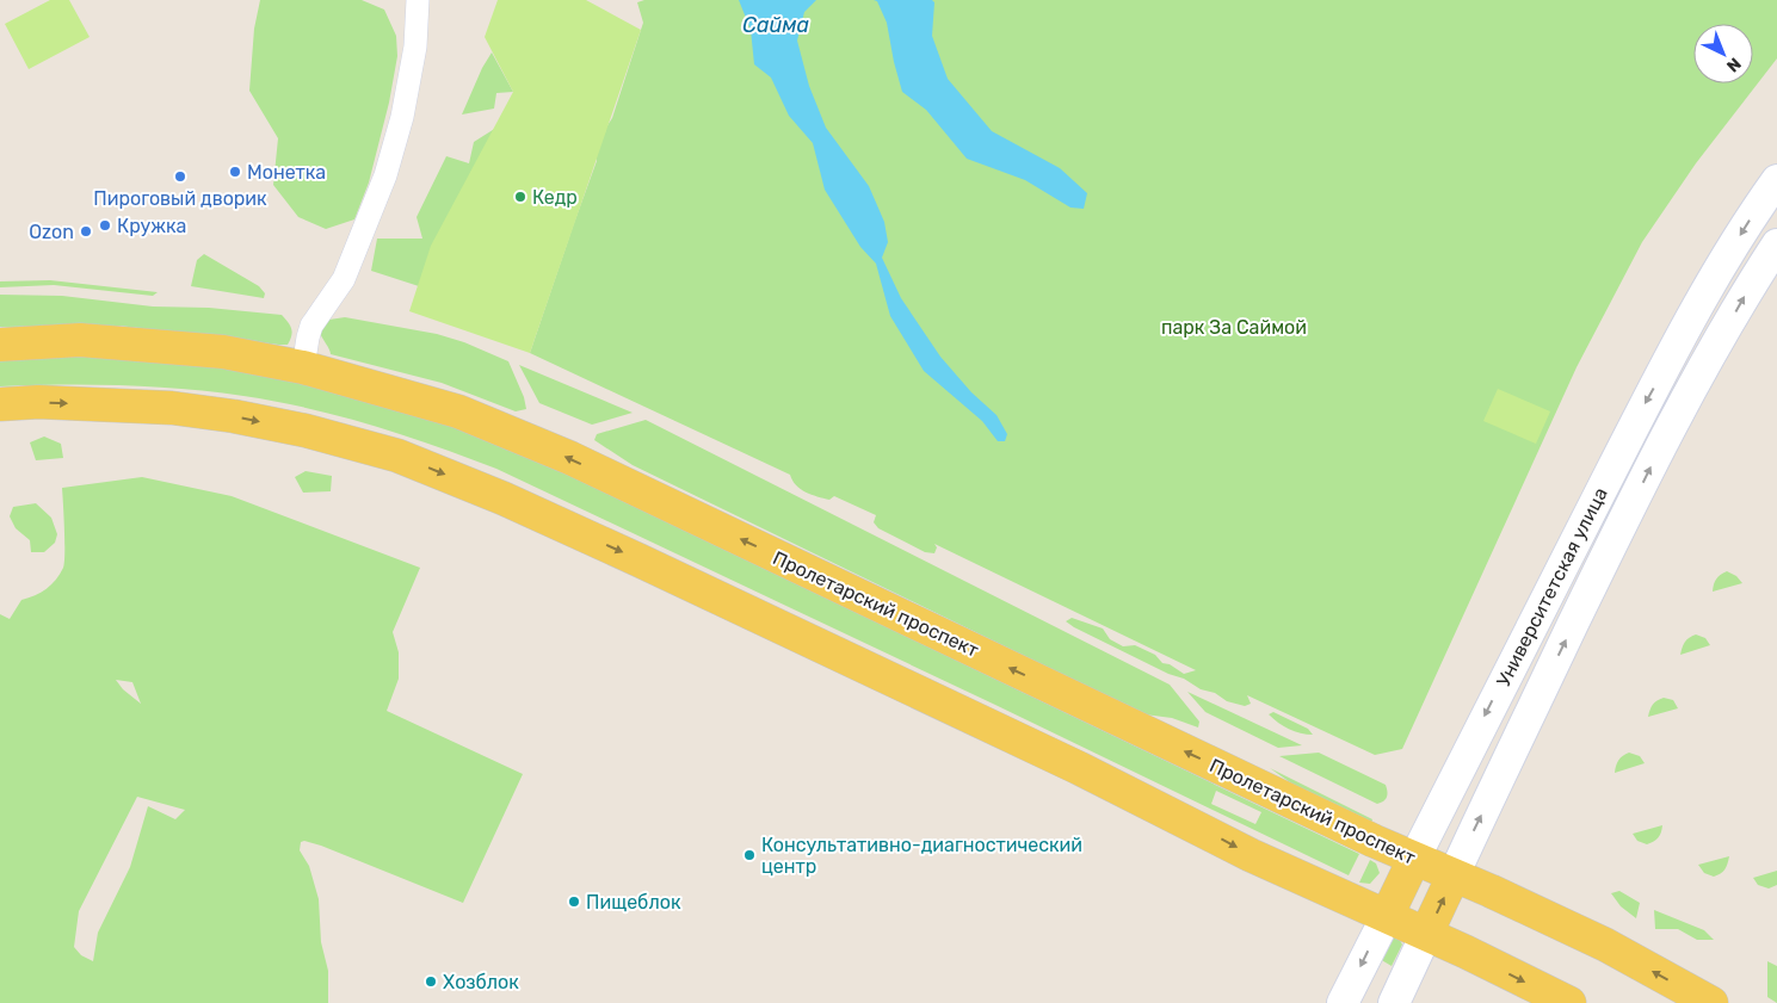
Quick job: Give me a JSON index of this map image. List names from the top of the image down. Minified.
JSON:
{"streets":{"main road":["Университетская улица","Пролетарский проспект"]},"crossings":[["Университетская улица","Пролетарский проспект"]],"water":["Сайма"],"parks":["парк За Саймой"],"places":["Монетка","Пироговый дворик","Кедр","Кружка","Ozon","Консультативно-диагностический центр","Пищеблок","Хозблок"],"north":"bottom right"}
